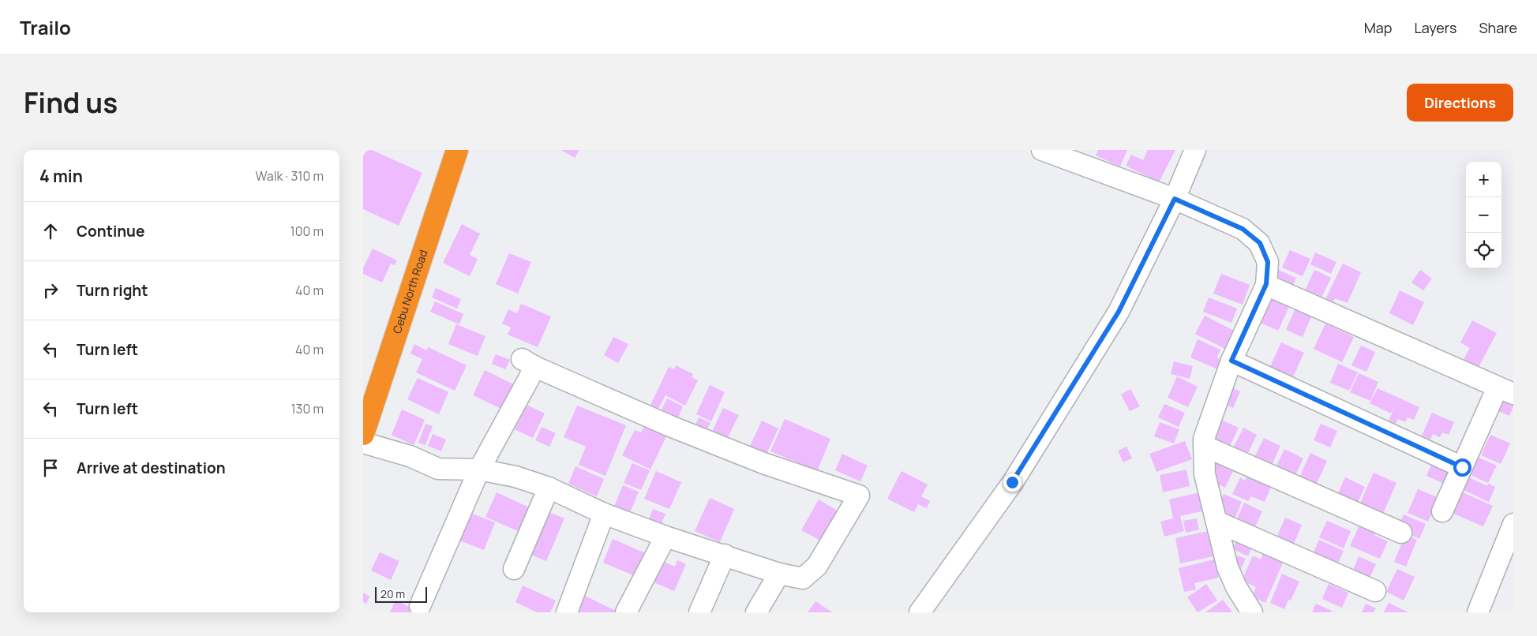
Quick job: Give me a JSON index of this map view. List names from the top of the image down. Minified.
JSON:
{"streets":{"highway":["Cebu North Road"]},"scale_bar":"20 m","page":{"header":"Trailo","nav":["Map","Layers","Share"],"title":"Find us","buttons":"Directions","heading":["4 min","Walk · 310 m"],"map_buttons":["+","−"],"list":[["Continue","100 m"],["Turn right","40 m"],["Turn left","40 m"],["Turn left","130 m"],"Arrive at destination"],"scale":"20 m"}}
